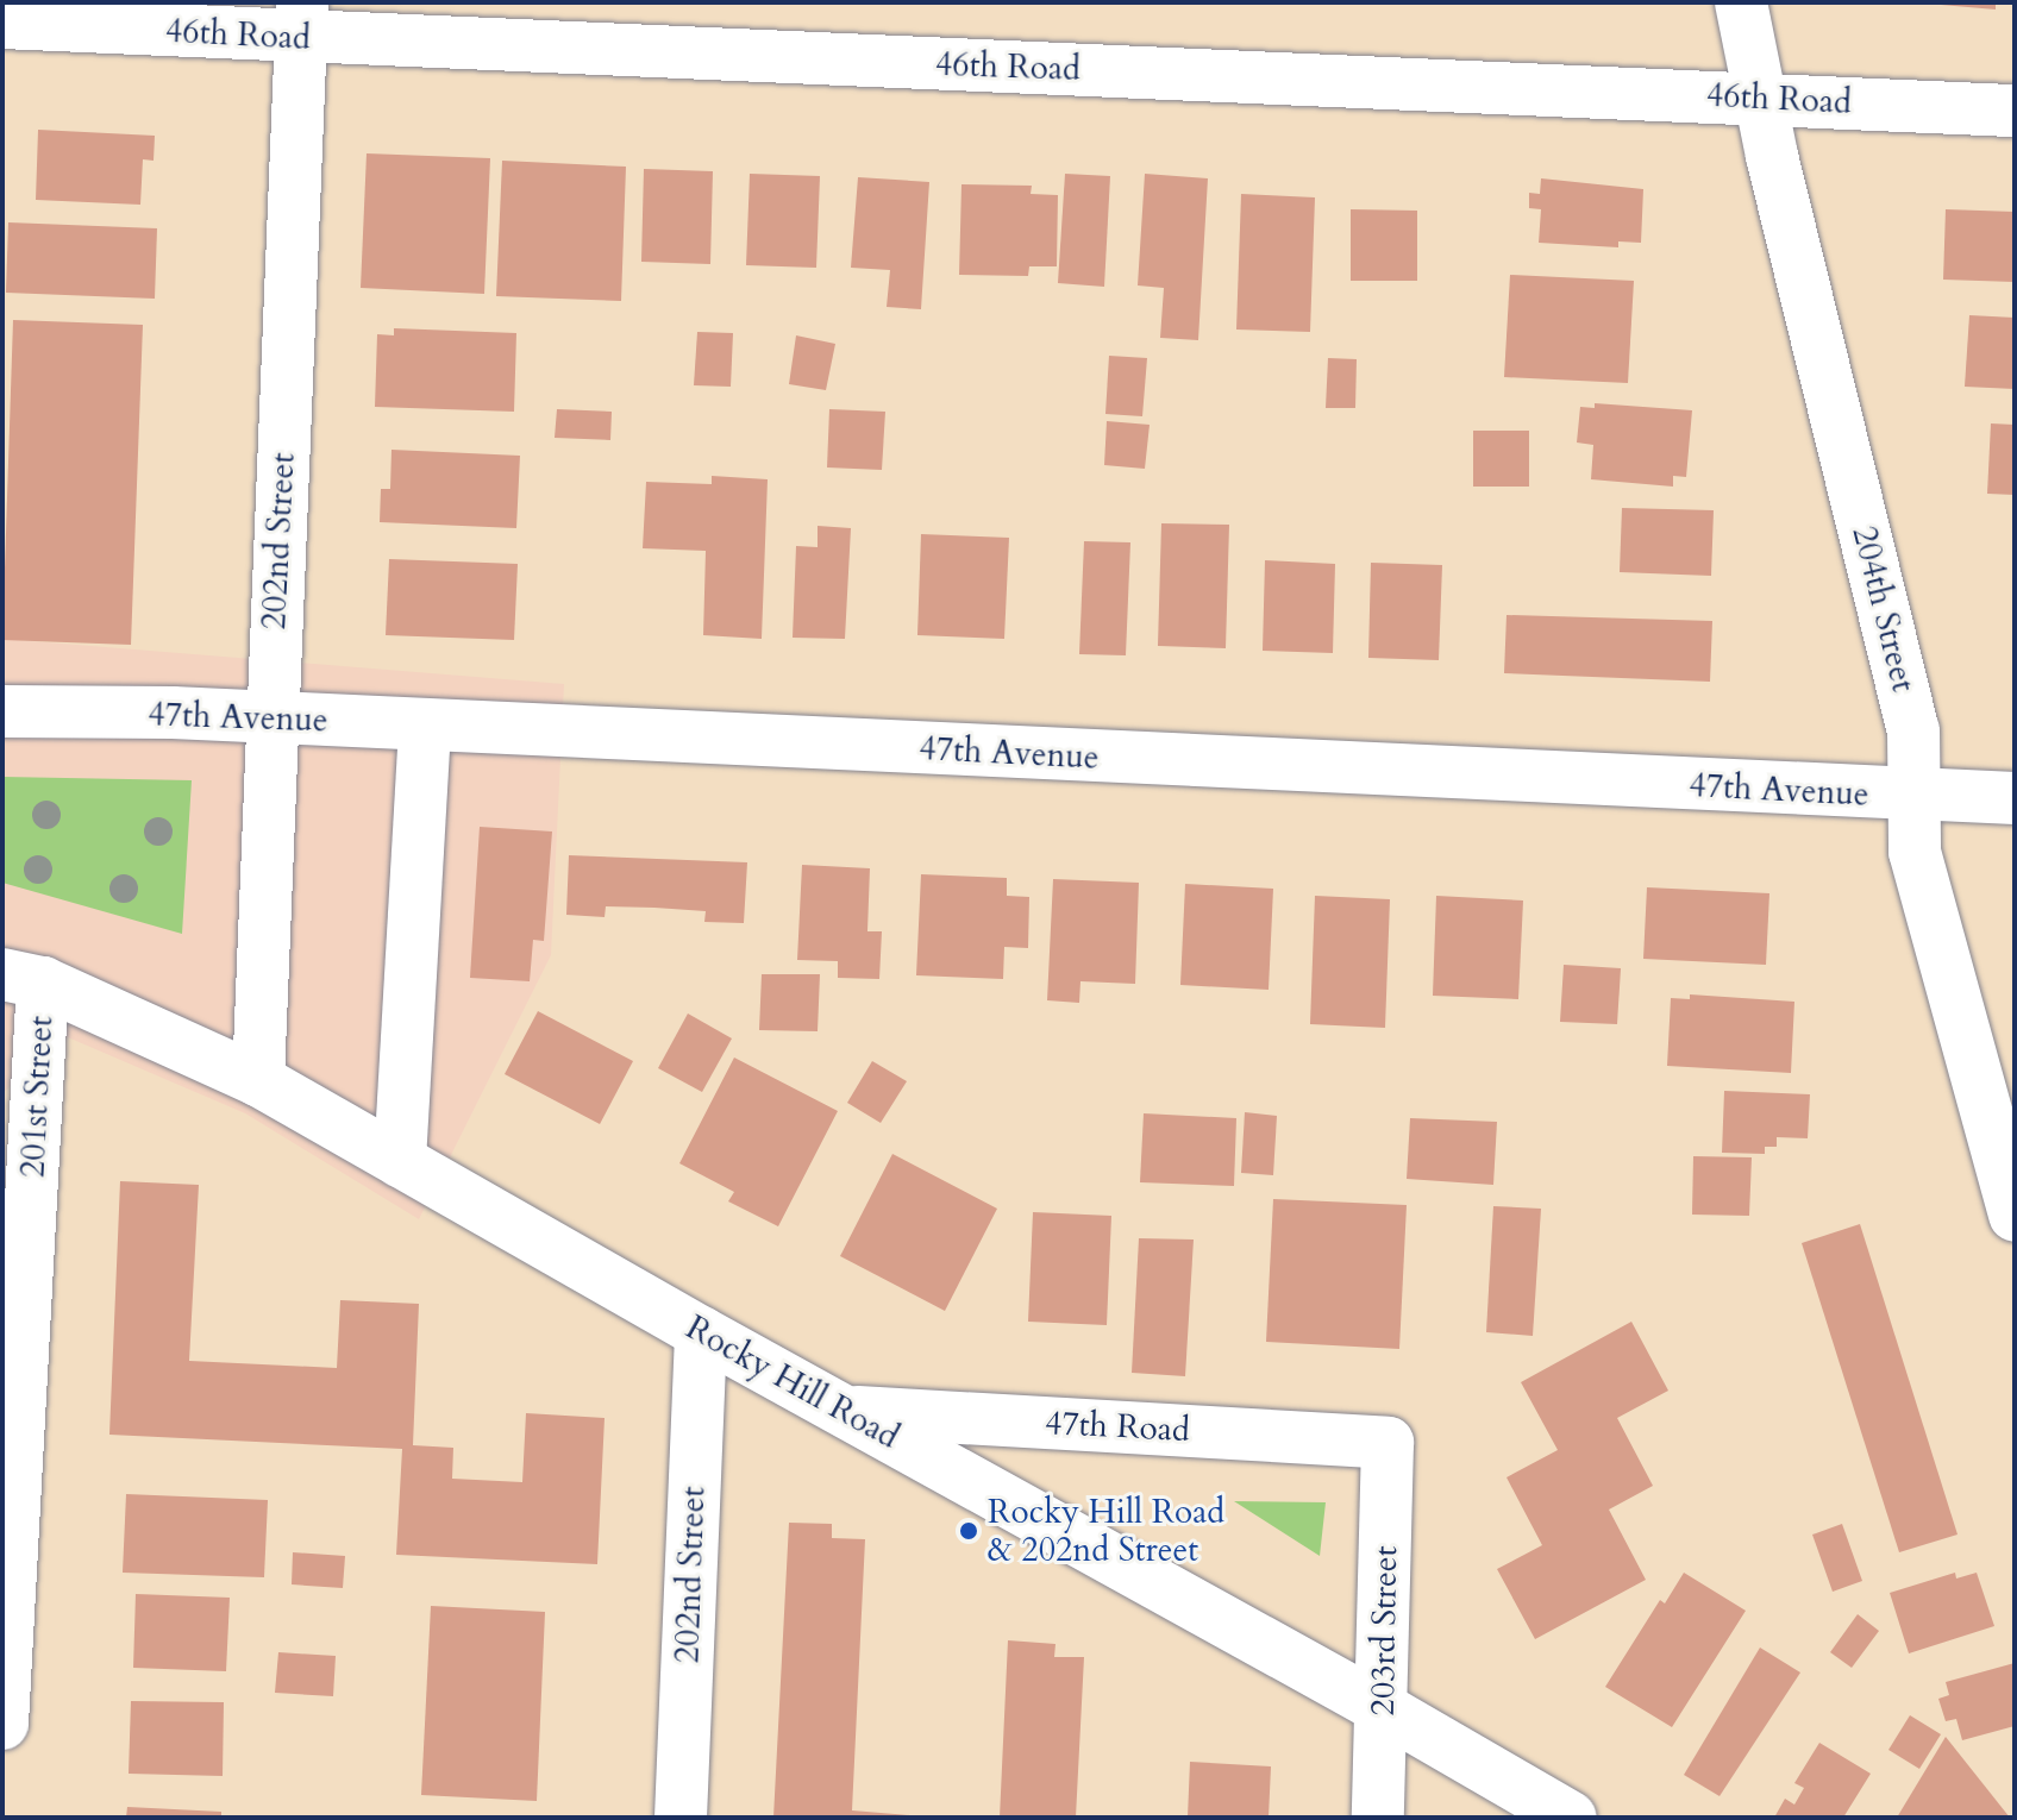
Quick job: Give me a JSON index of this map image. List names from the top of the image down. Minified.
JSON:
{"streets":{"street":["46th Road","202nd Street","204th Street","47th Avenue","201st Street","Rocky Hill Road","47th Road","203rd Street"]},"crossings":[["46th Road","202nd Street"],["46th Road","204th Street"],["202nd Street","47th Avenue"],["202nd Street","Rocky Hill Road"],["204th Street","47th Avenue"],["201st Street","Rocky Hill Road"],["Rocky Hill Road","47th Road"],["Rocky Hill Road","203rd Street"],["47th Road","203rd Street"]],"places":["Rocky Hill Road & 202nd Street"]}
